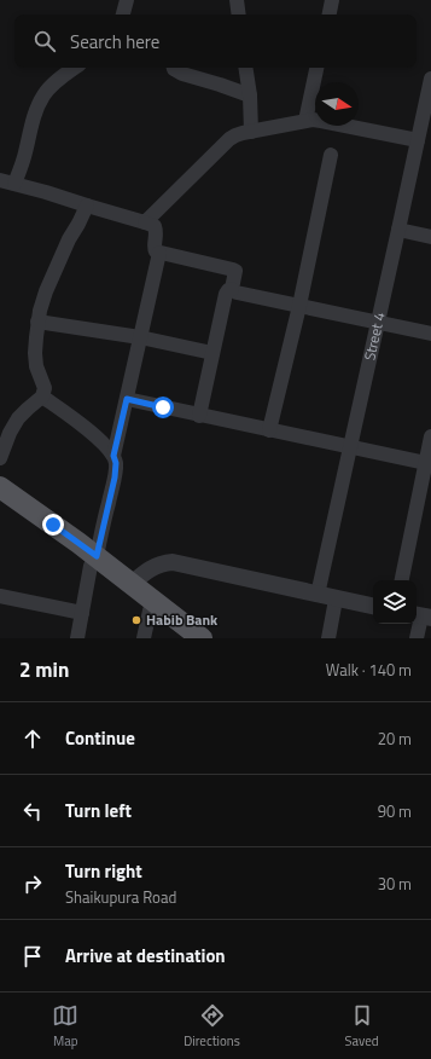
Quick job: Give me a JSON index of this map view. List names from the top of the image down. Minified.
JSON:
{"streets":{"street":["Street 4"]},"places":["Habib Bank"],"north":"right","page":{"search":"Search here","heading":["2 min","Walk · 140 m"],"list":[["Continue","20 m"],["Turn left","90 m"],["Turn right","Shaikupura Road","30 m"],"Arrive at destination"],"nav":["Map","Directions","Saved"]}}
